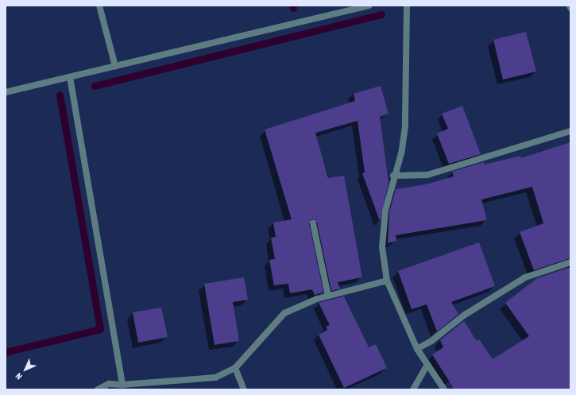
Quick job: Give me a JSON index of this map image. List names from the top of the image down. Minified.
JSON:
{"north":"bottom left"}
